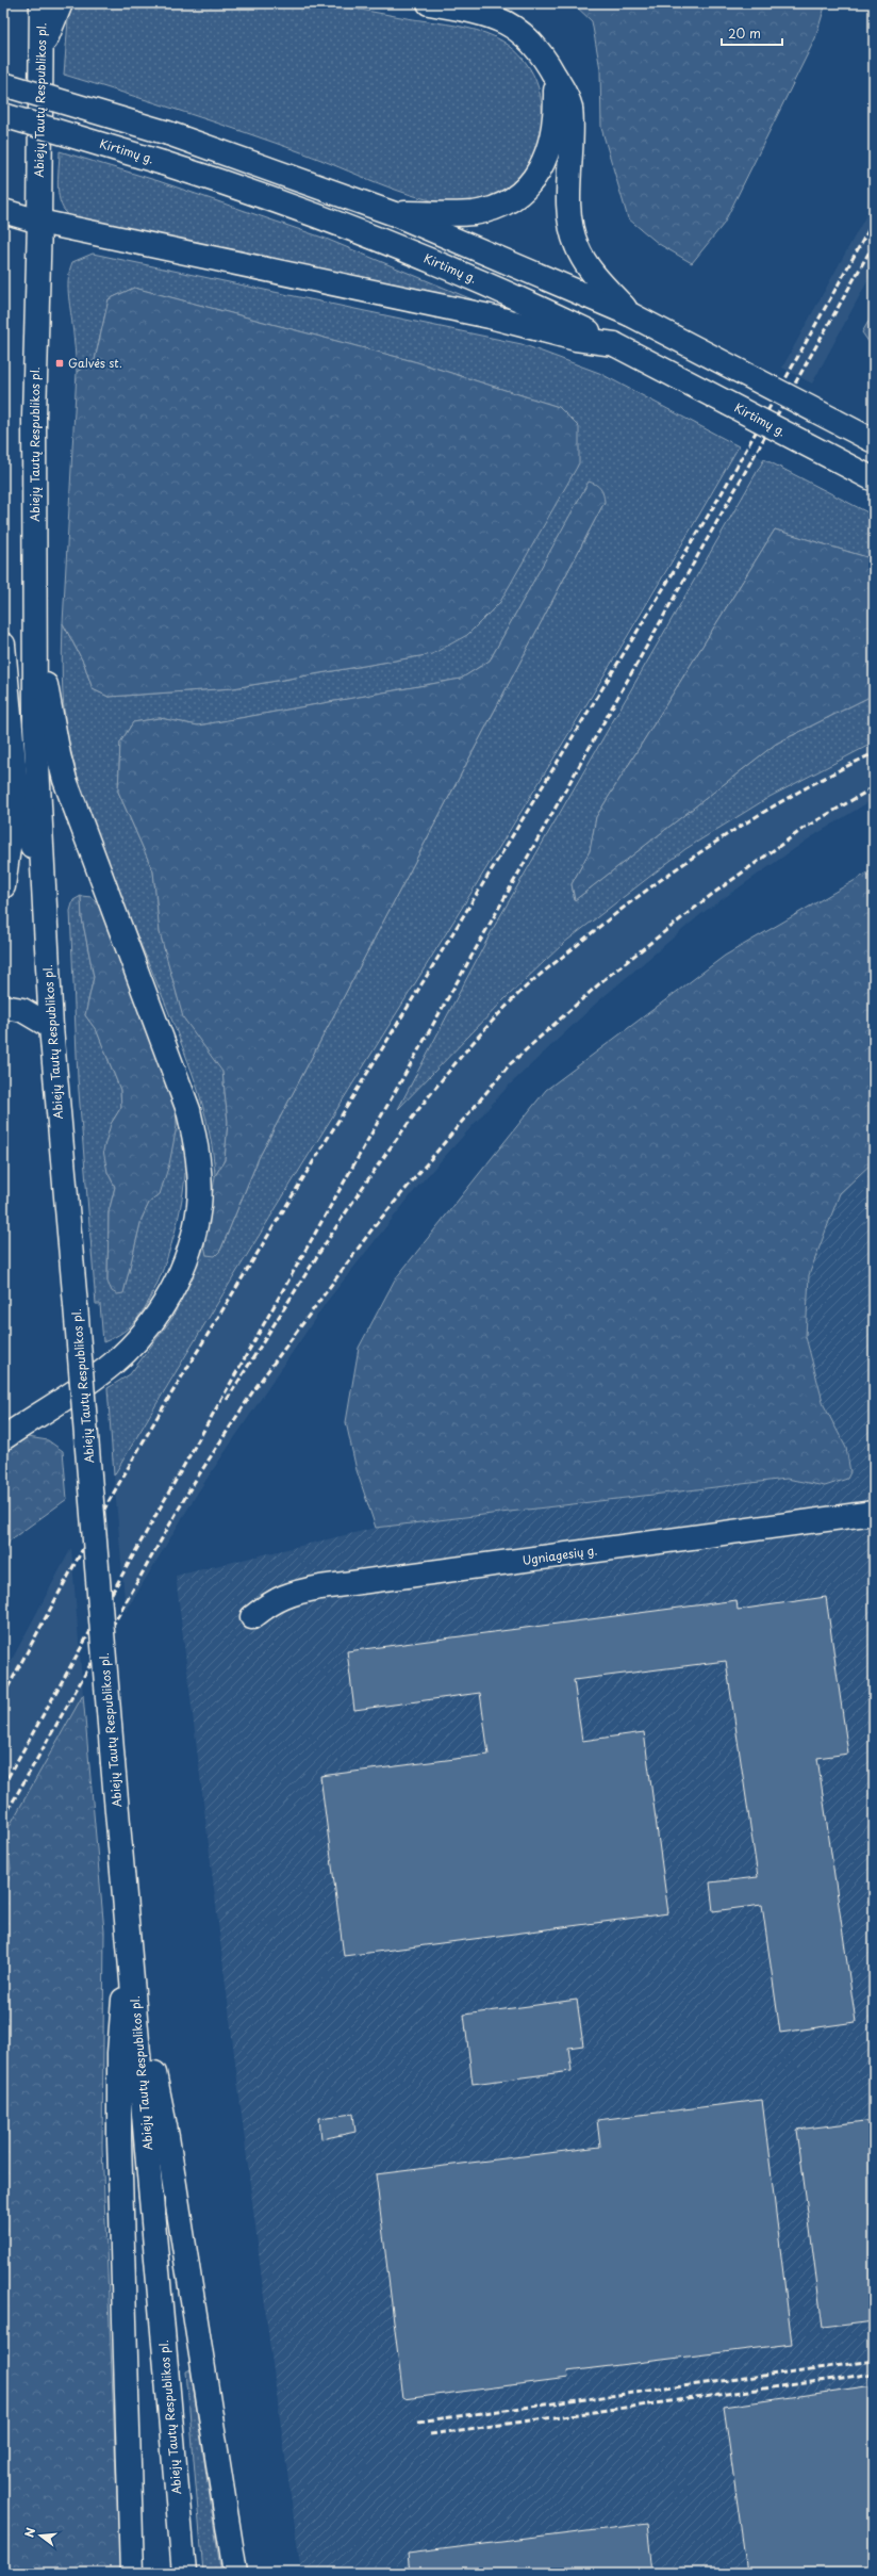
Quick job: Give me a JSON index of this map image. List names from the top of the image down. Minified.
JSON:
{"streets":{"main road":["Abiejų Tautų Respublikos pl.","Kirtimų g.","Ugniagesių g."]},"places":{"transit":["Galvės st."]},"scale_bar":"20 m","north":"left"}
